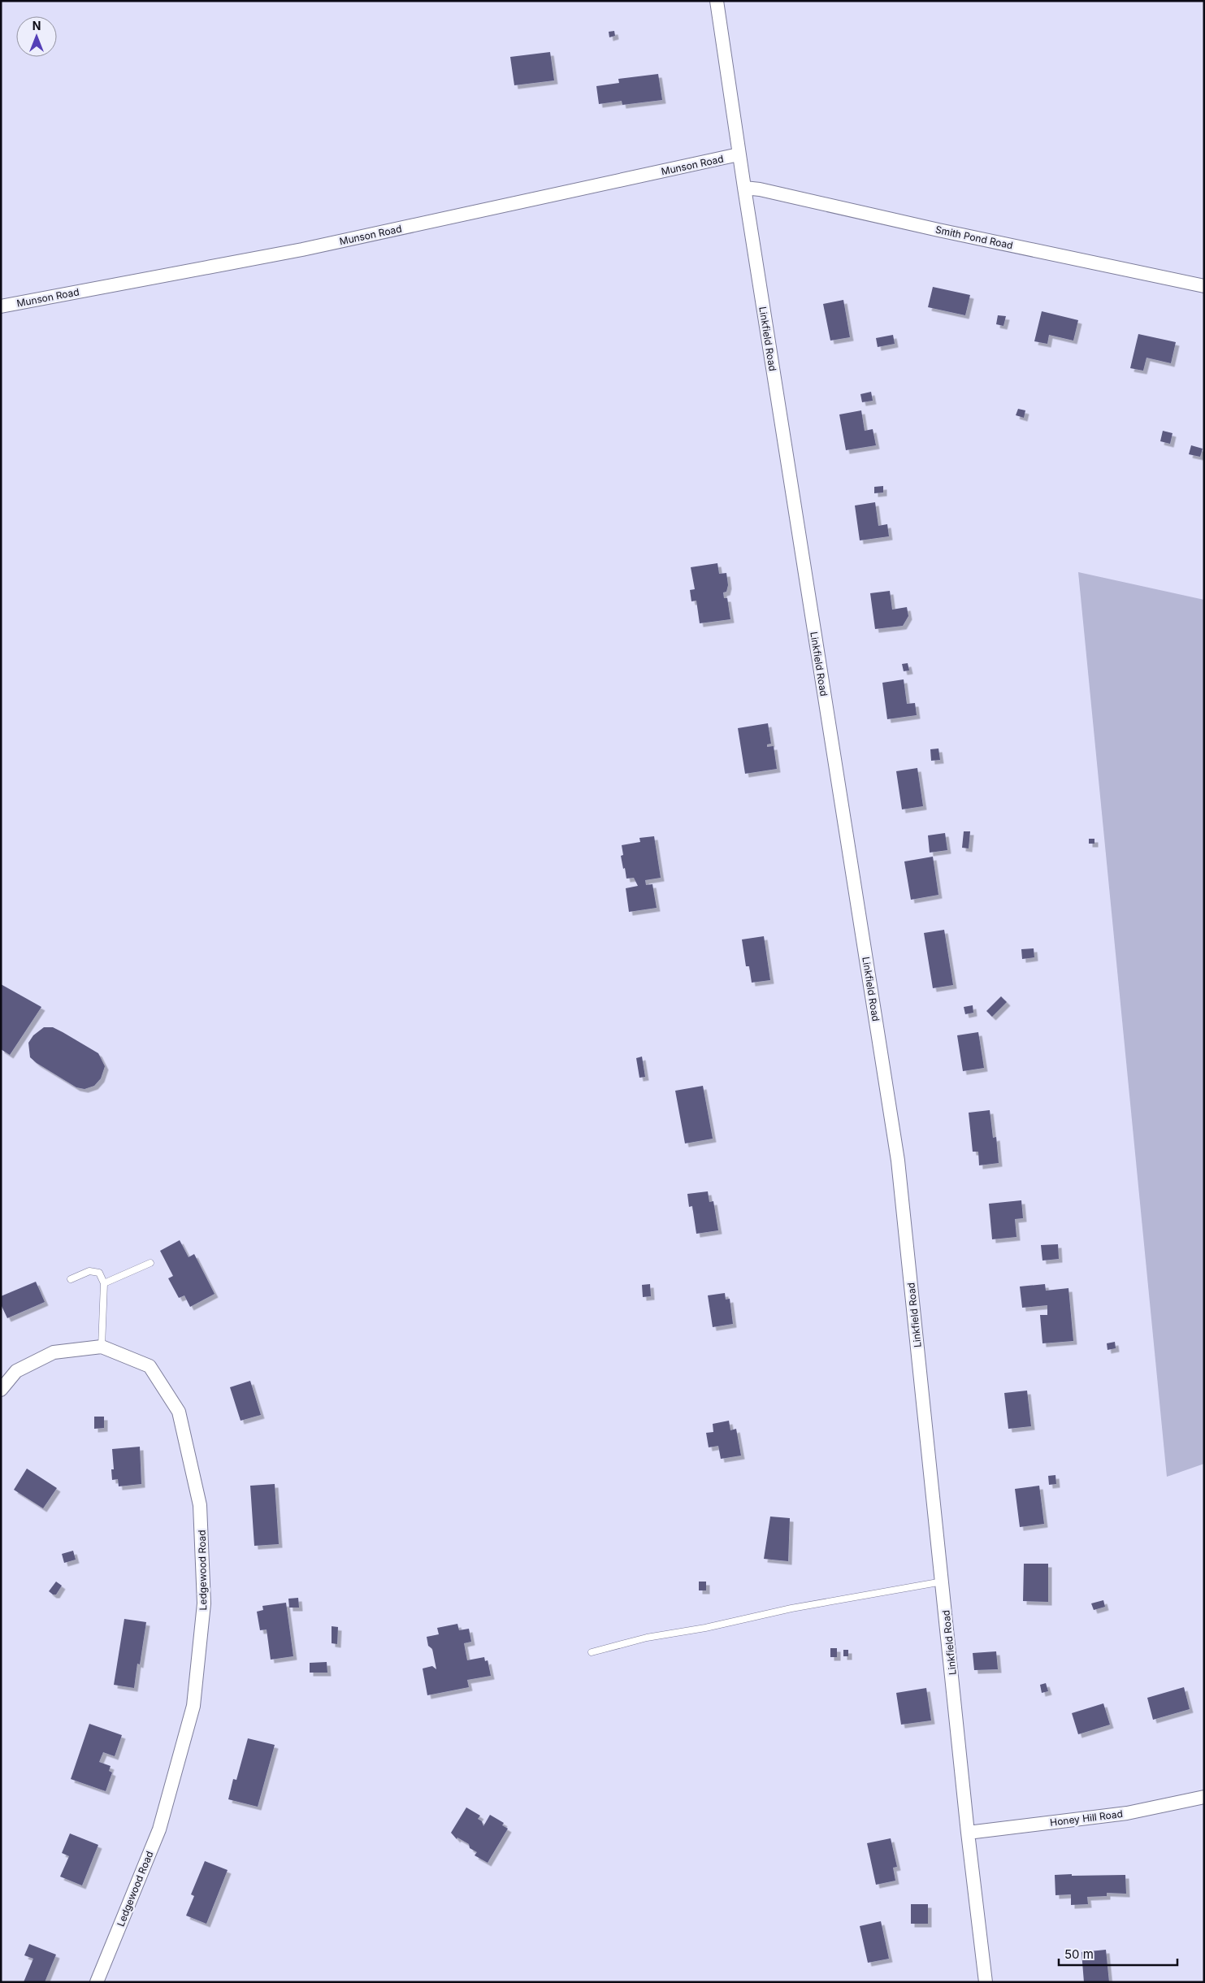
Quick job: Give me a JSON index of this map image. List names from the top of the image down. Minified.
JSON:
{"streets":{"street":["Munson Road","Smith Pond Road","Linkfield Road","Ledgewood Road","Honey Hill Road"]},"crossings":[["Munson Road","Linkfield Road"],["Smith Pond Road","Linkfield Road"],["Linkfield Road","Honey Hill Road"]],"scale_bar":"50 m","north":"top"}
